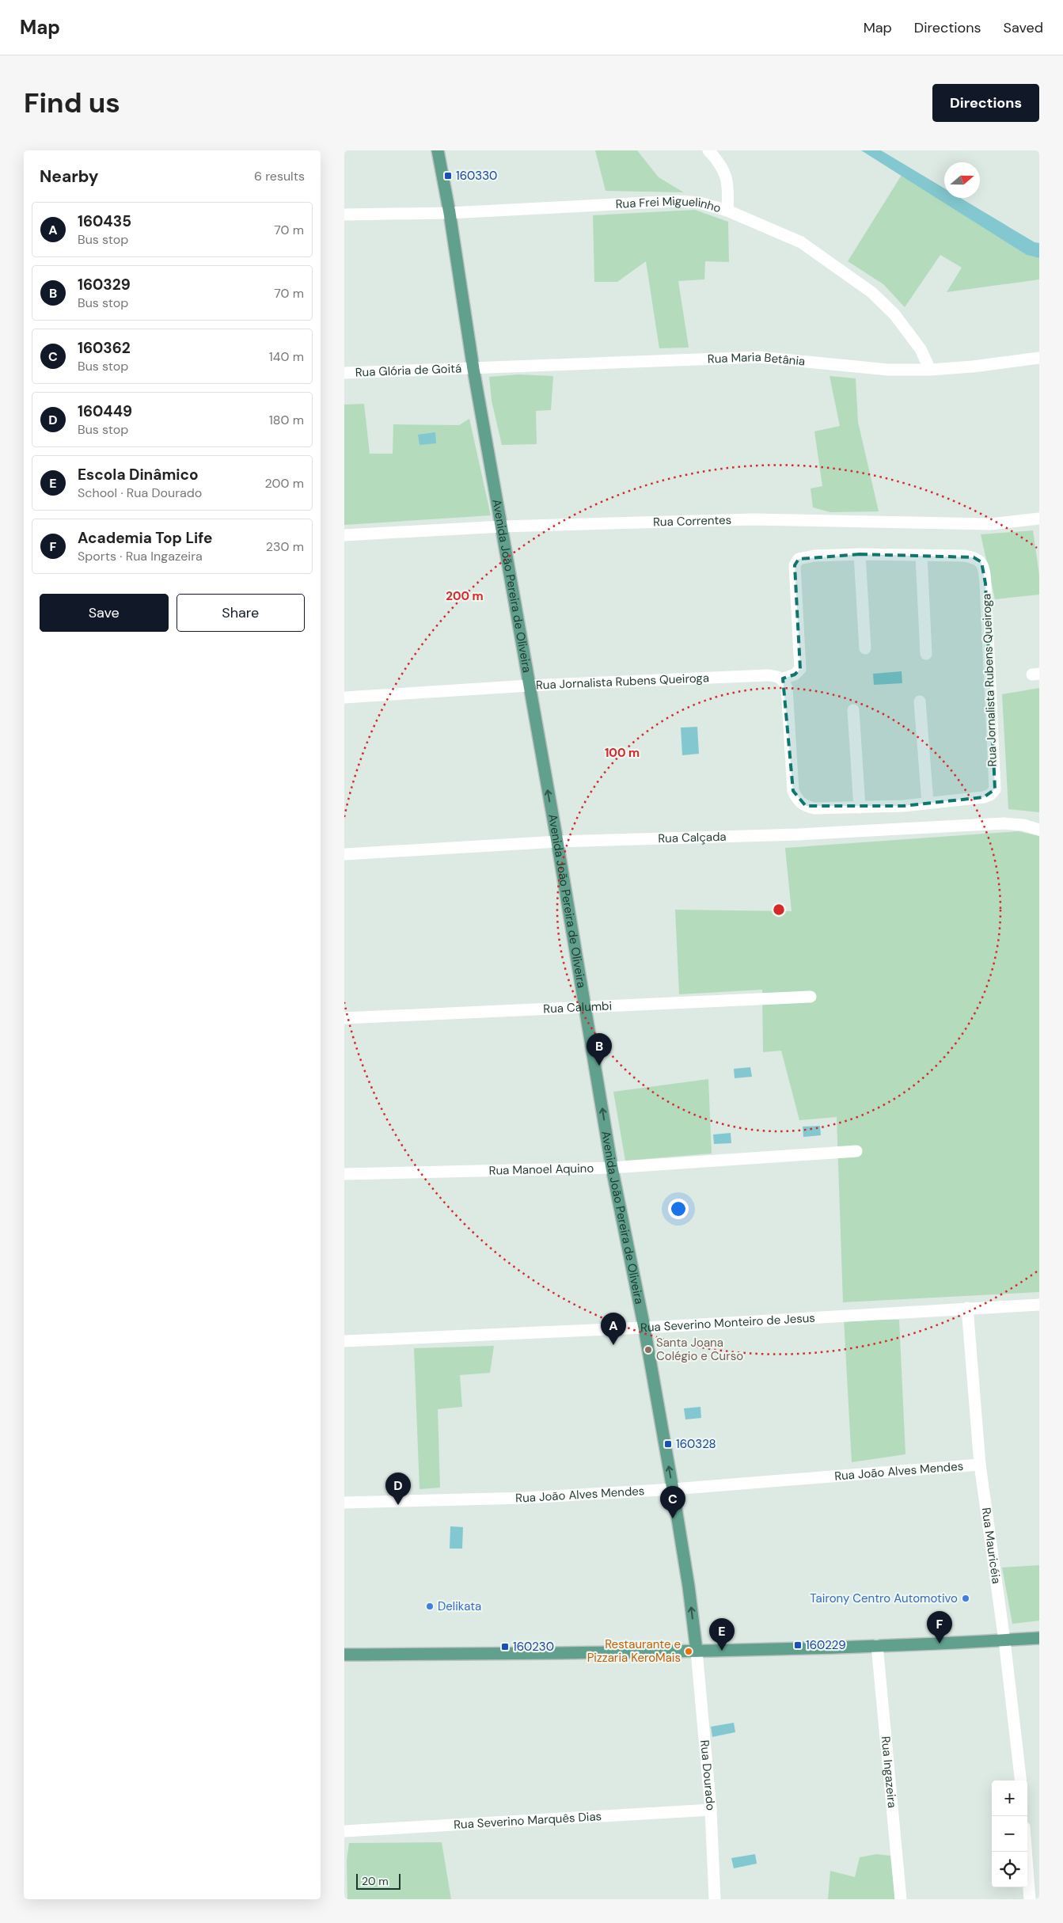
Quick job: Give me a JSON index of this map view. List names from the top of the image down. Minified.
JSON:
{"streets":{"main road":["Avenida João Pereira de Oliveira"],"street":["Rua Frei Miguelinho","Rua Maria Betânia","Rua Glória de Goitá","Rua Correntes","Rua Jornalista Rubens Queiroga","Rua Calçada","Rua Calumbi","Rua Manoel Aquino","Rua Severino Monteiro de Jesus","Rua João Alves Mendes","Rua Mauricéia","Rua Ingazeira","Rua Dourado","Rua Severino Marquês Dias"]},"crossings":[["Rua Frei Miguelinho","Rua Maria Betânia"],["Rua Frei Miguelinho","Avenida João Pereira de Oliveira"],["Rua Maria Betânia","Rua Glória de Goitá"],["Rua Maria Betânia","Avenida João Pereira de Oliveira"],["Rua Glória de Goitá","Avenida João Pereira de Oliveira"],["Rua Correntes","Avenida João Pereira de Oliveira"],["Avenida João Pereira de Oliveira","Rua Jornalista Rubens Queiroga"],["Avenida João Pereira de Oliveira","Rua Calçada"],["Avenida João Pereira de Oliveira","Rua Calumbi"],["Avenida João Pereira de Oliveira","Rua Manoel Aquino"],["Avenida João Pereira de Oliveira","Rua Severino Monteiro de Jesus"],["Avenida João Pereira de Oliveira","Rua João Alves Mendes"],["Avenida João Pereira de Oliveira","Rua Dourado"],["Rua Severino Monteiro de Jesus","Rua Mauricéia"],["Rua João Alves Mendes","Rua Mauricéia"],["Rua Dourado","Rua Severino Marquês Dias"]],"one_way":["Avenida João Pereira de Oliveira"],"places":{"transit":["160330","160328","160229","160230"],"other":["Santa Joana Colégio e Curso","Tairony Centro Automotivo","Delikata","Restaurante e Pizzaria KeroMais"]},"scale_bar":"20 m","north":"right","page":{"header":"Map","nav":["Map","Directions","Saved"],"buttons":["Directions",["Save","Share"]],"title":"Find us","heading":["Nearby","6 results"],"list":[{"mark":"A","name":"160435","note":"Bus stop","value":"70 m"},{"mark":"B","name":"160329","note":"Bus stop","value":"70 m"},{"mark":"C","name":"160362","note":"Bus stop","value":"140 m"},{"mark":"D","name":"160449","note":"Bus stop","value":"180 m"},{"mark":"E","name":"Escola Dinâmico","note":"School · Rua Dourado","value":"200 m"},{"mark":"F","name":"Academia Top Life","note":"Sports · Rua Ingazeira","value":"230 m"}],"pins":["B","A","D","C","F","E"],"map_buttons":["+","−"],"scale":"20 m"},"rings":["200 m","100 m"]}
